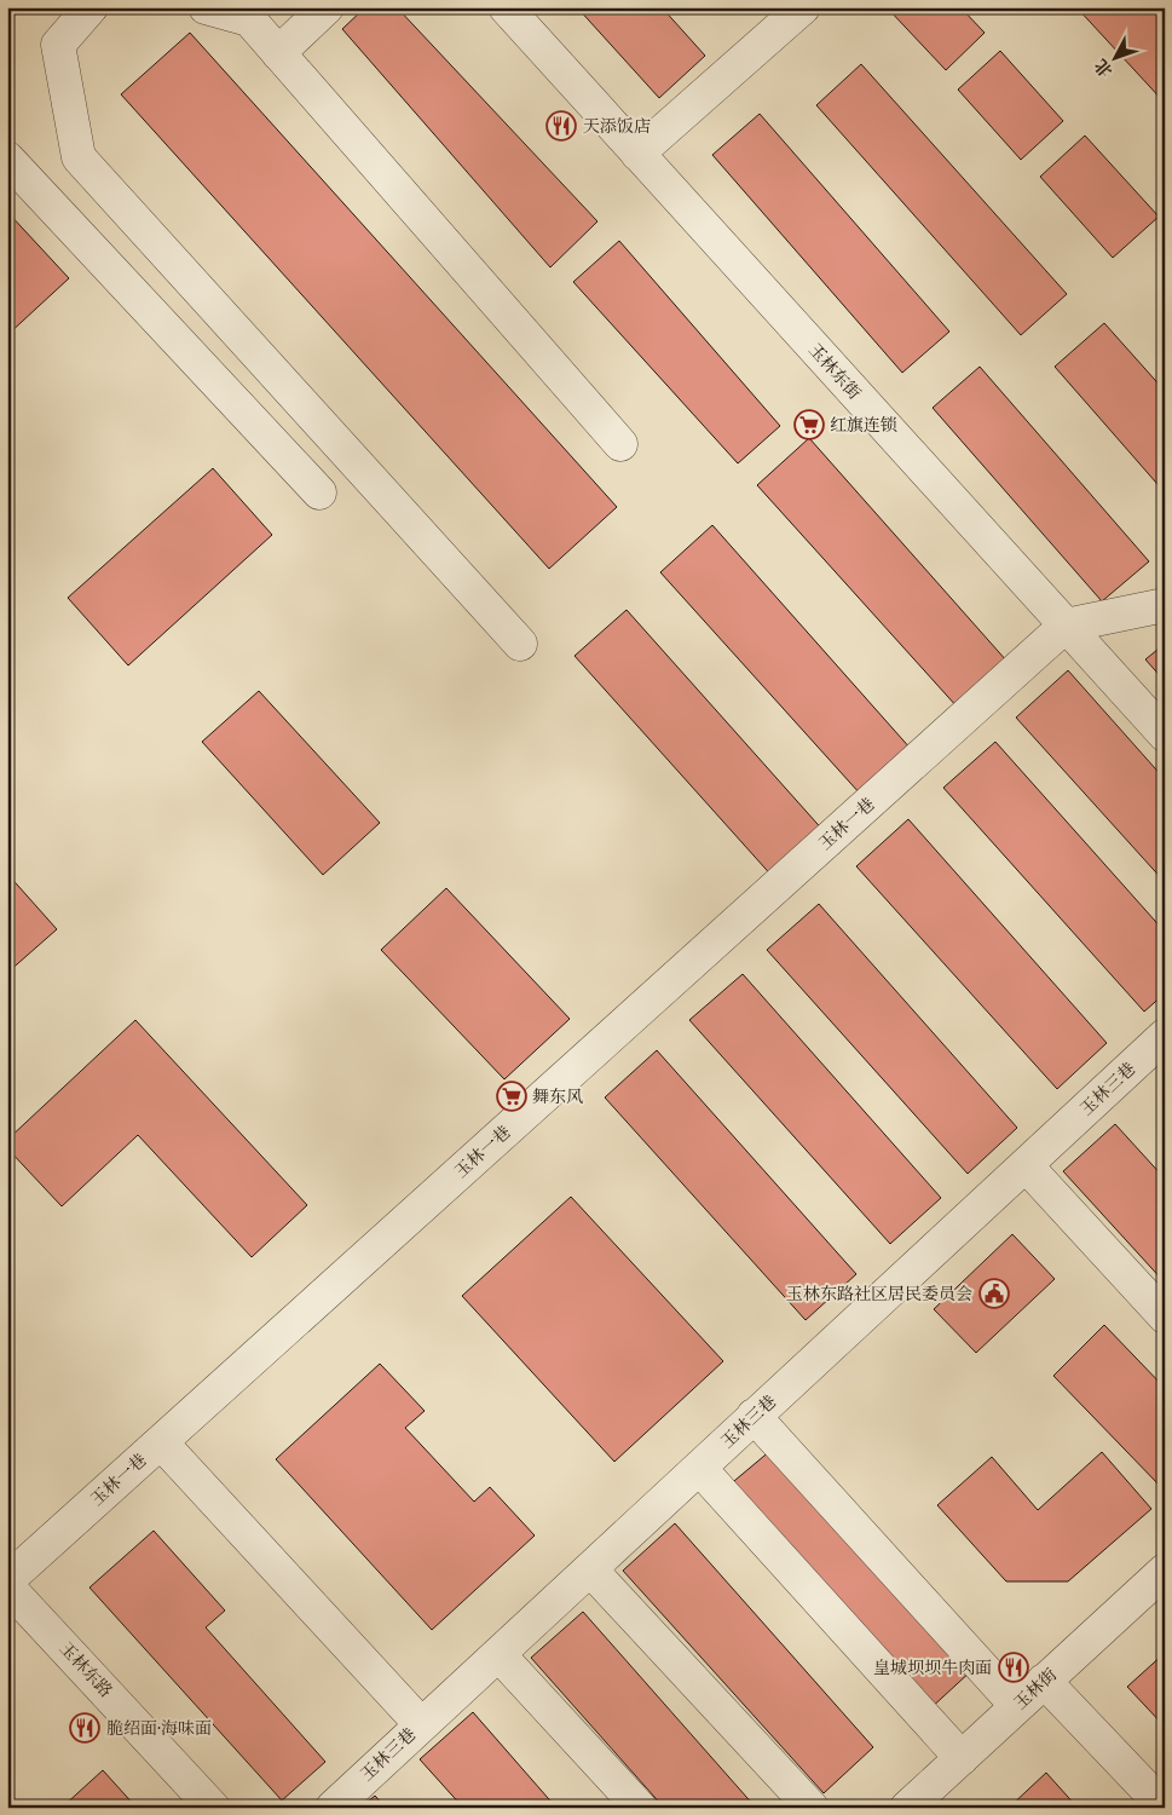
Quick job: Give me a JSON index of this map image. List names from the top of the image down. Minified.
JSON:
{"streets":{"street":["玉林东街","玉林一巷","玉林三巷","玉林东路","玉林街"]},"crossings":[["玉林东街","玉林一巷"]],"places":{"restaurant":["天添饭店","皇城坝坝牛肉面","脆绍面·海味面"],"supermarket":["红旗连锁","舞东风"],"public building":["玉林东路社区居民委员会"]},"north":"bottom left"}
